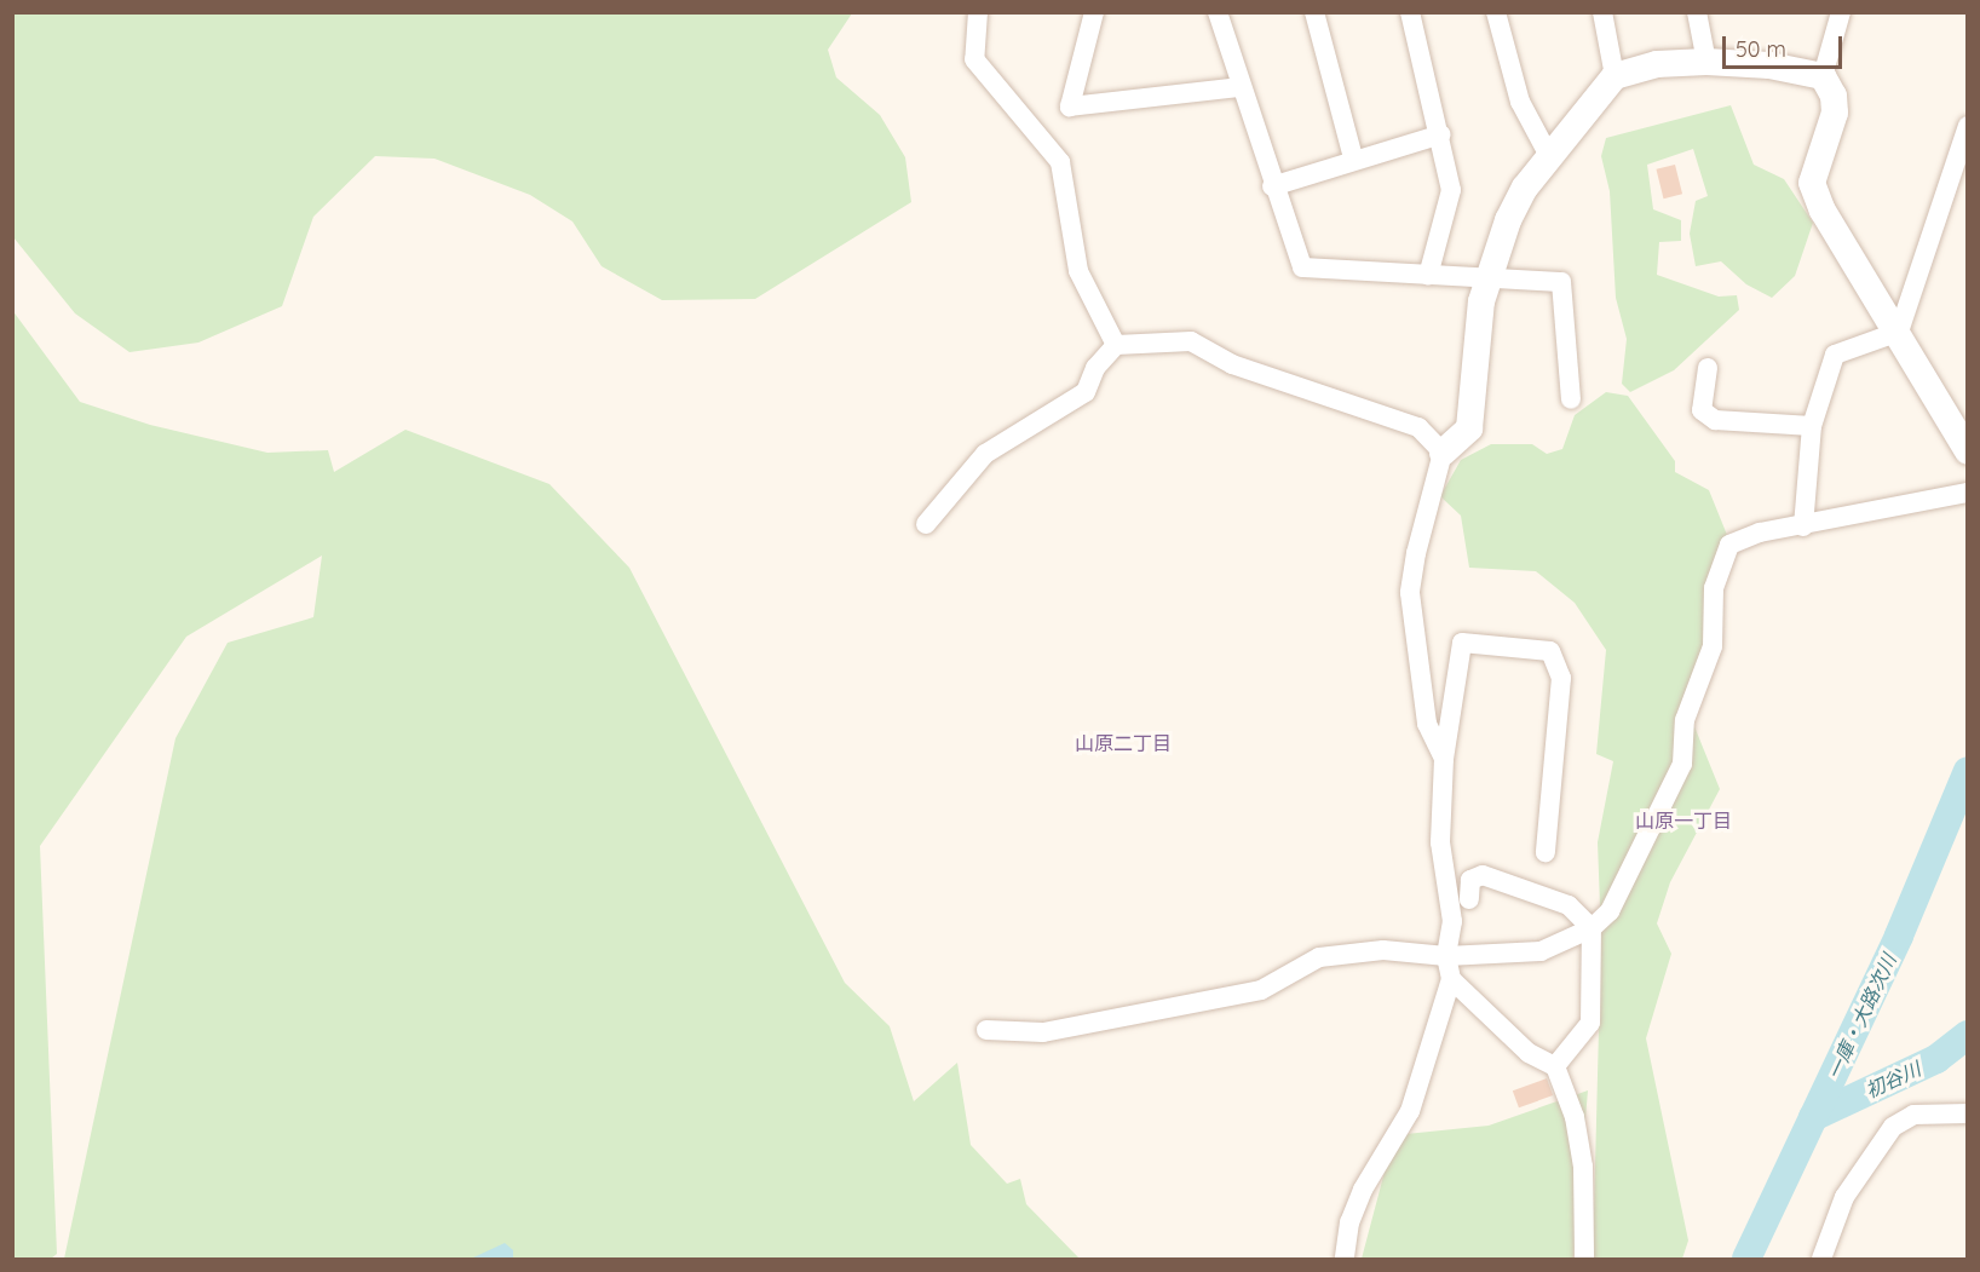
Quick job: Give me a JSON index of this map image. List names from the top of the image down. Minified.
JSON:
{"districts":["山原二丁目","山原一丁目"],"water":["一庫・大路次川","初谷川"],"scale_bar":"50 m"}
